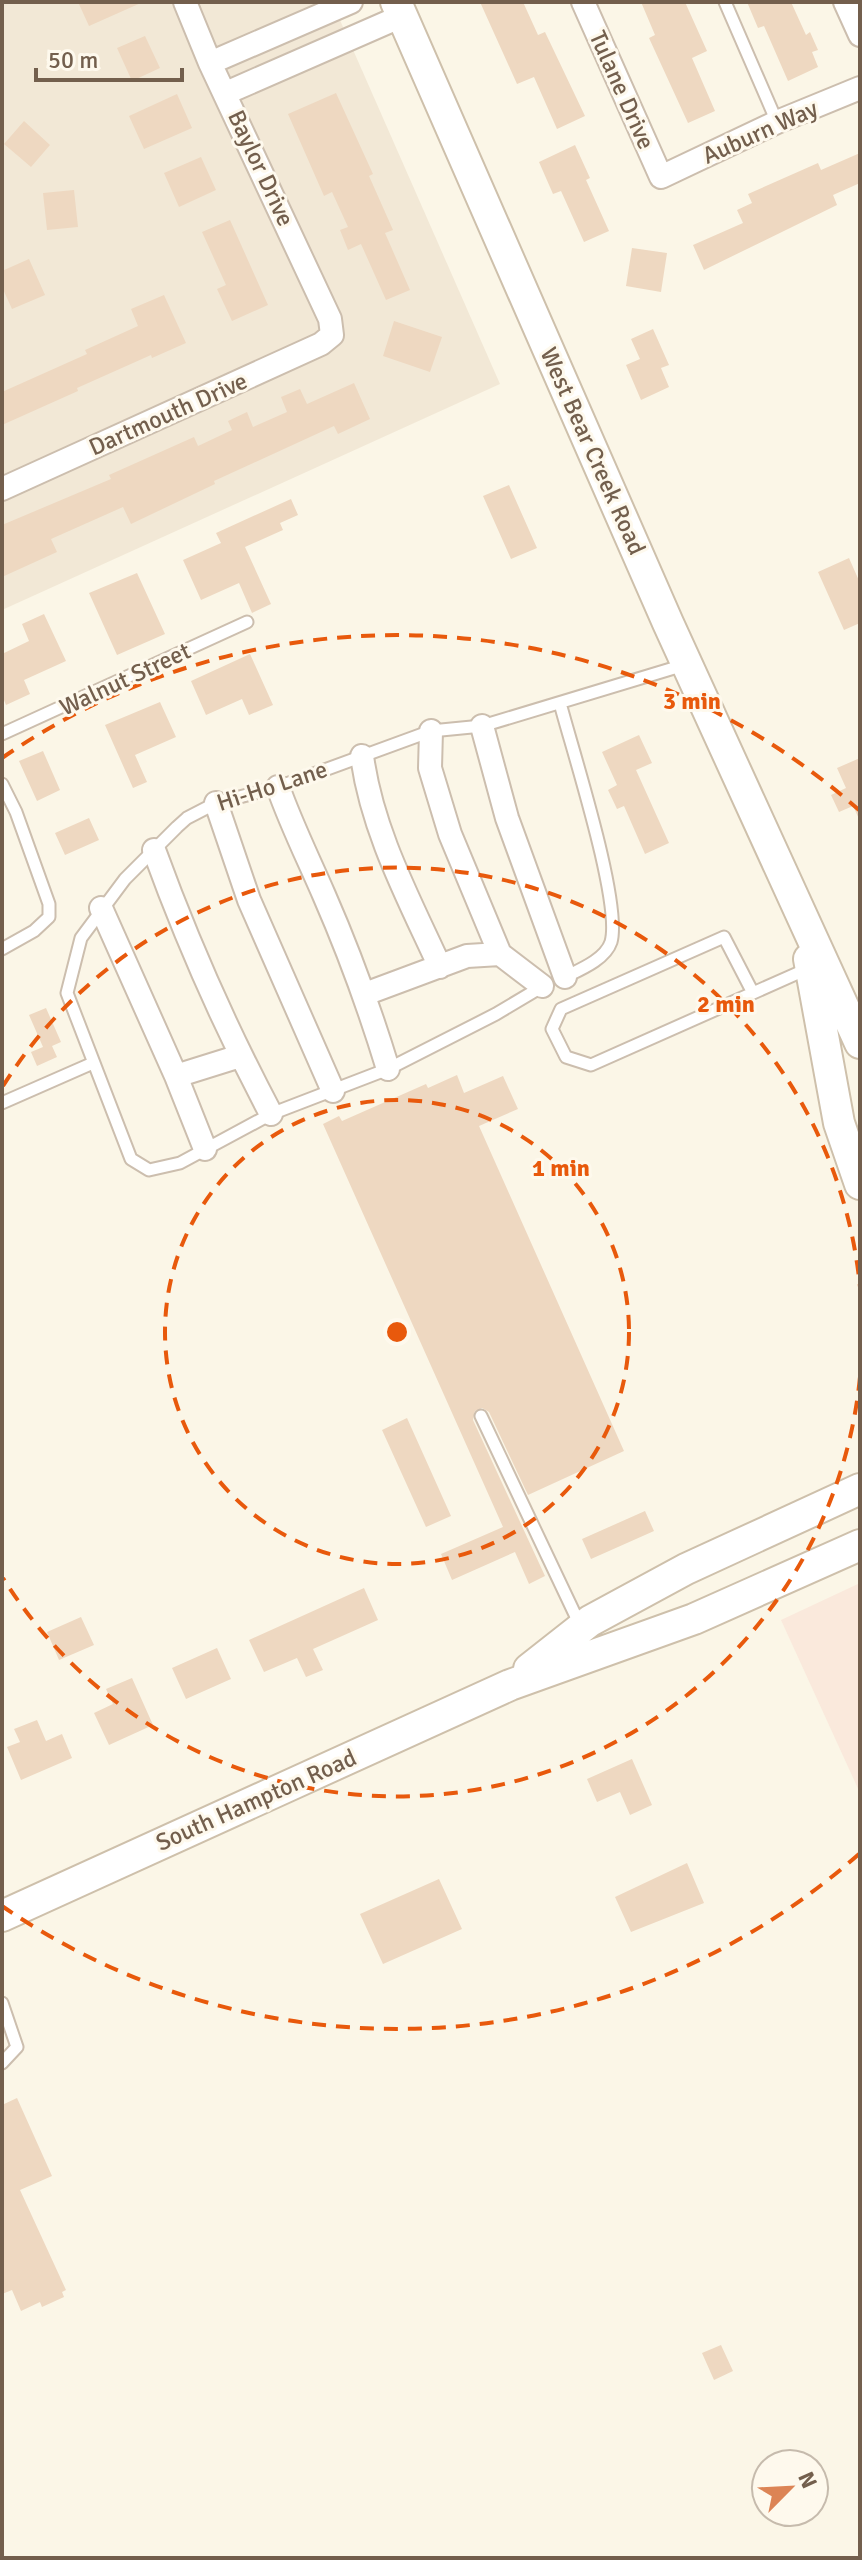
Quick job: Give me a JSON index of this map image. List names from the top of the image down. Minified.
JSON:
{"streets":{"main road":["West Bear Creek Road","South Hampton Road"],"street":["Tulane Drive","Auburn Way","Baylor Drive","Dartmouth Drive"],"lane":["Walnut Street","Hi-Ho Lane"]},"crossings":[["Tulane Drive","Auburn Way"],["Baylor Drive","Dartmouth Drive"],["West Bear Creek Road","Hi-Ho Lane"]],"scale_bar":"50 m","north":"top right","rings":["3 min","2 min","1 min"]}
